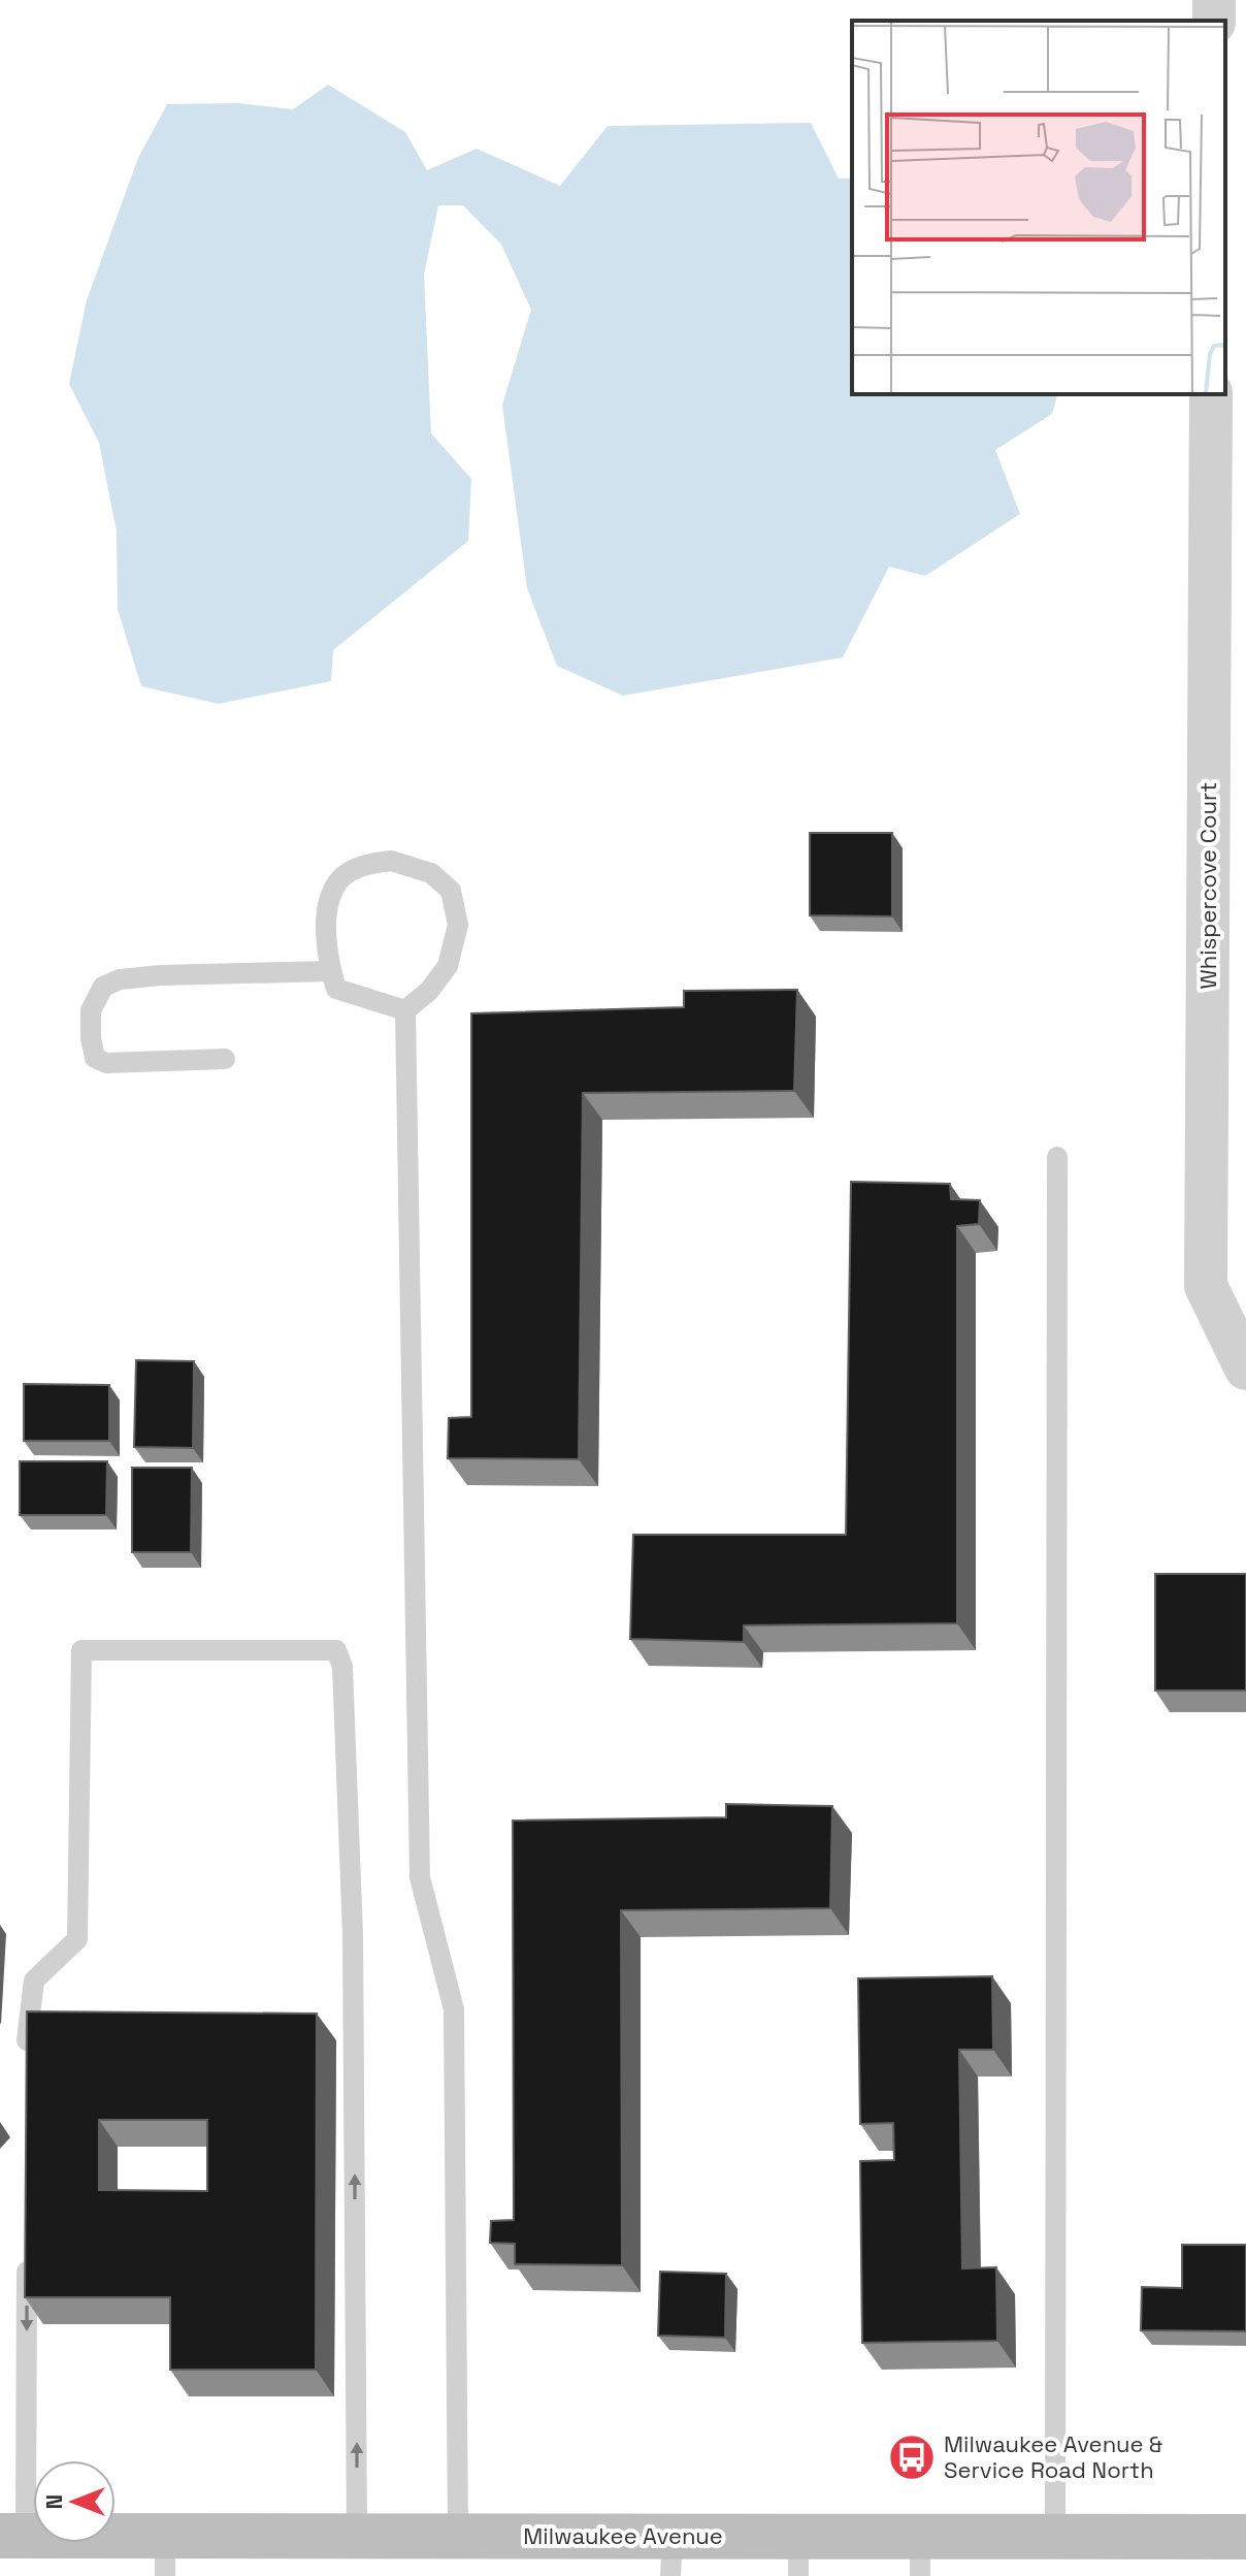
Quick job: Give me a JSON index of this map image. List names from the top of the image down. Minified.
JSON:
{"streets":{"street":["Whispercove Court","Milwaukee Avenue"]},"places":{"bus stop":["Milwaukee Avenue & Service Road North"]},"north":"left"}
